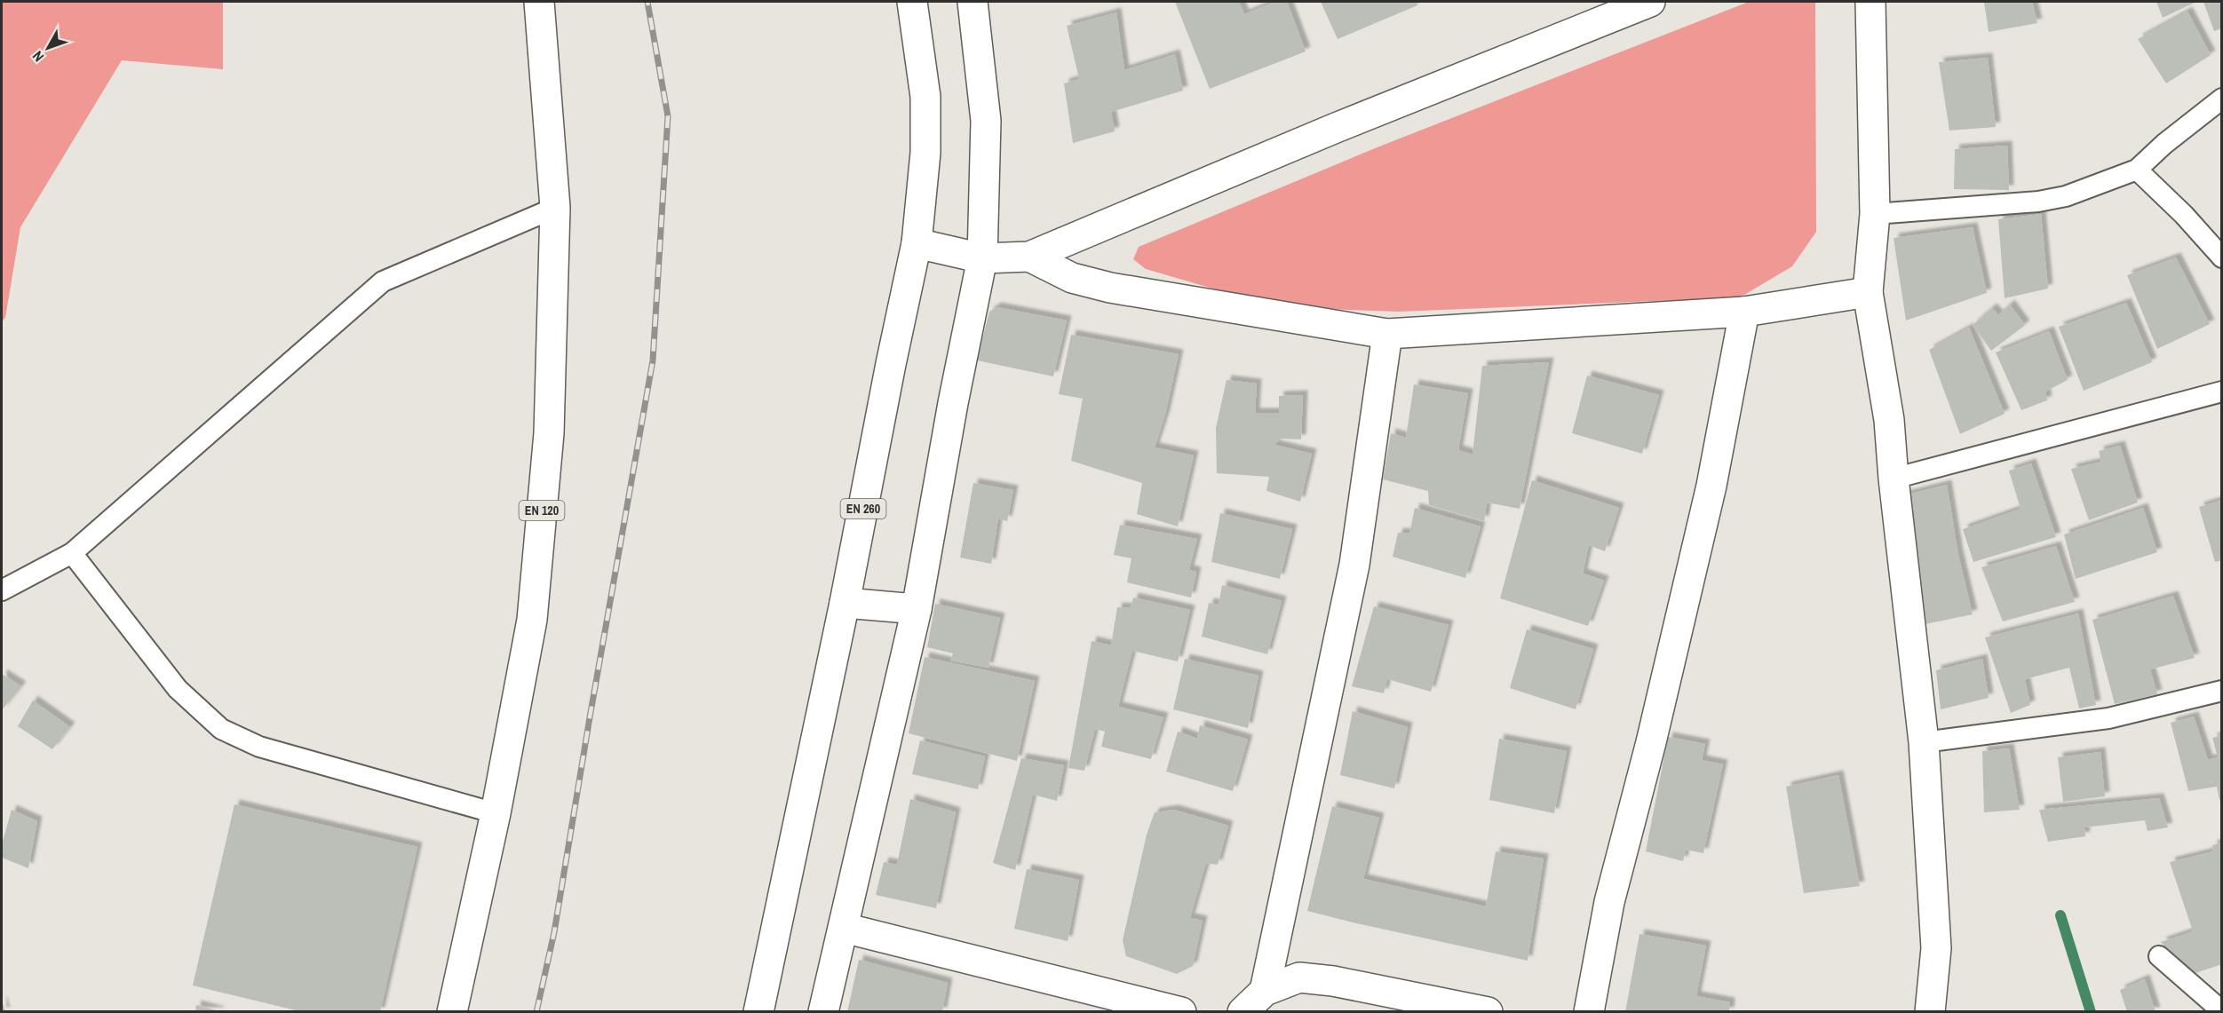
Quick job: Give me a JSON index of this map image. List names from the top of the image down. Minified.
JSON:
{"streets":{"street":["EN 260","EN 120"]},"north":"bottom left"}
